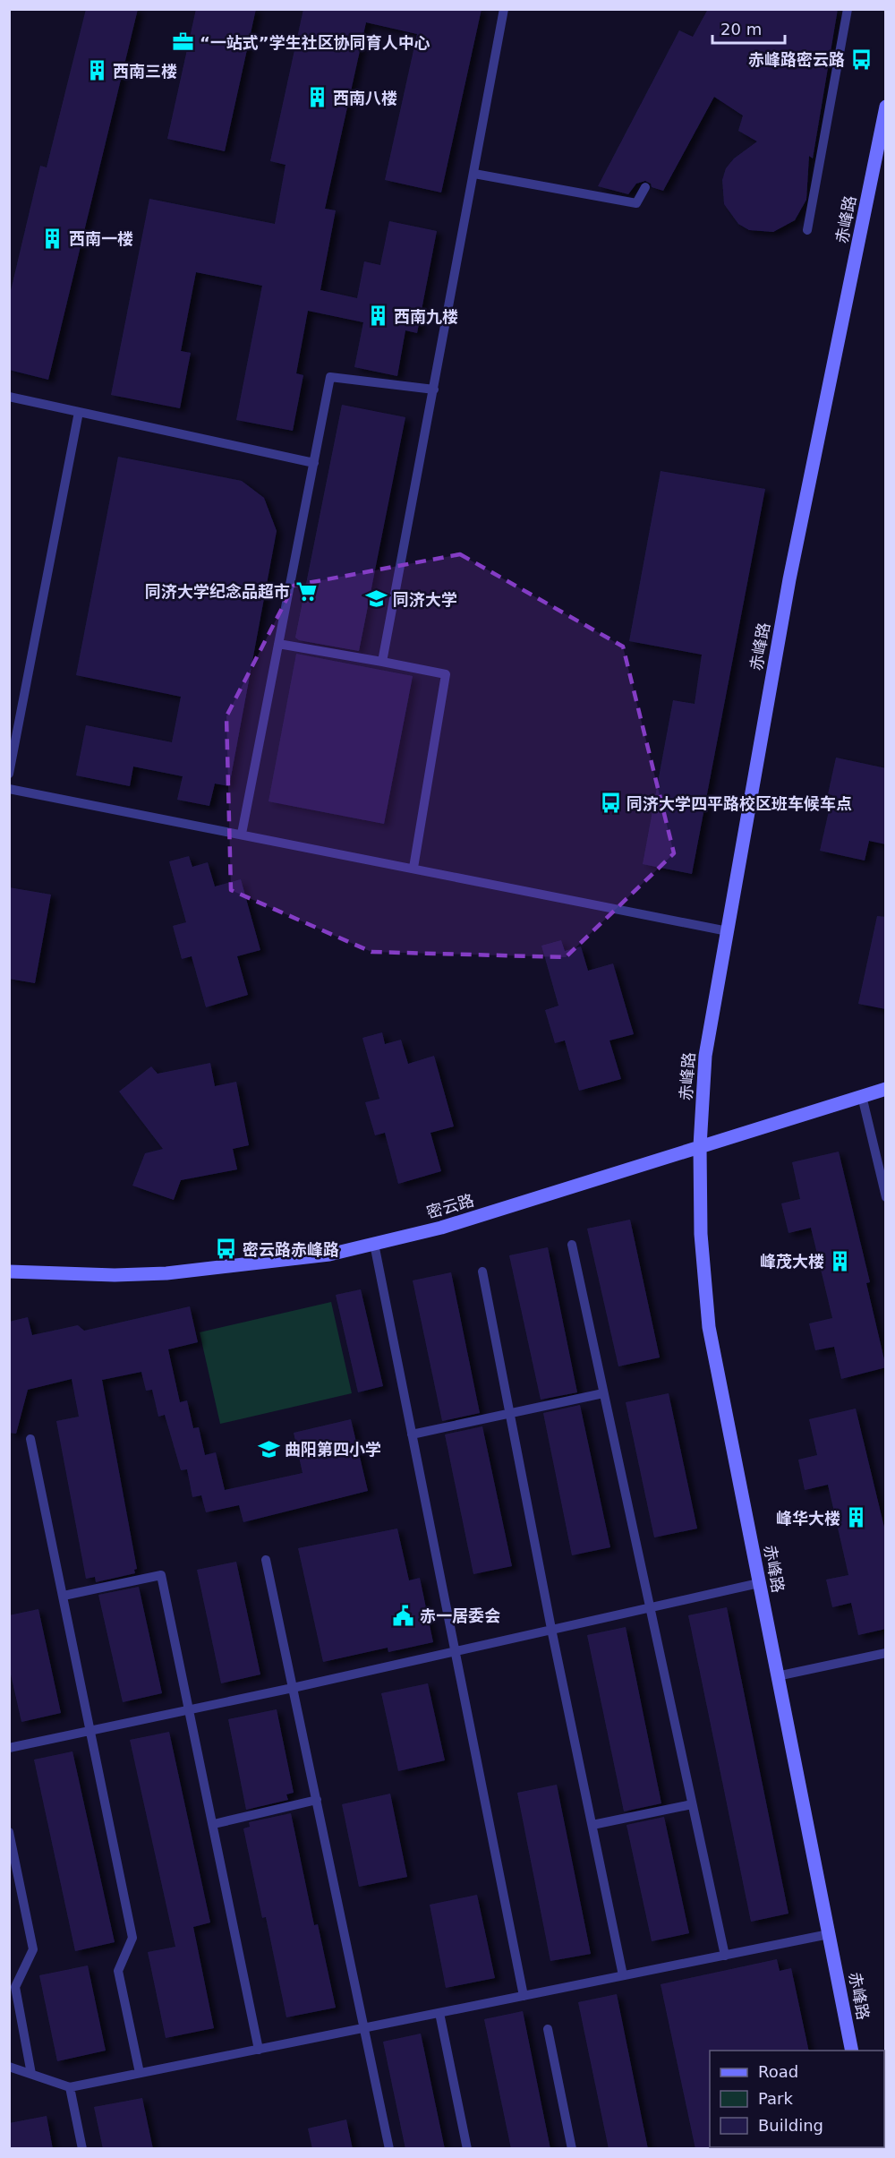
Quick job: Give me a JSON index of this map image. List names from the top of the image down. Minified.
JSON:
{"streets":{"street":["赤峰路","密云路"]},"crossings":[["赤峰路","密云路"]],"places":{"office":["“一站式”学生社区协同育人中心"],"bus stop":["赤峰路密云路","同济大学四平路校区班车候车点","密云路赤峰路"],"building":["西南三楼","西南八楼","西南一楼","西南九楼","峰茂大楼","峰华大楼"],"supermarket":["同济大学纪念品超市"],"school or university":["同济大学","曲阳第四小学"],"public building":["赤一居委会"]},"legend":["Road","Park","Building"],"scale_bar":"20 m"}
